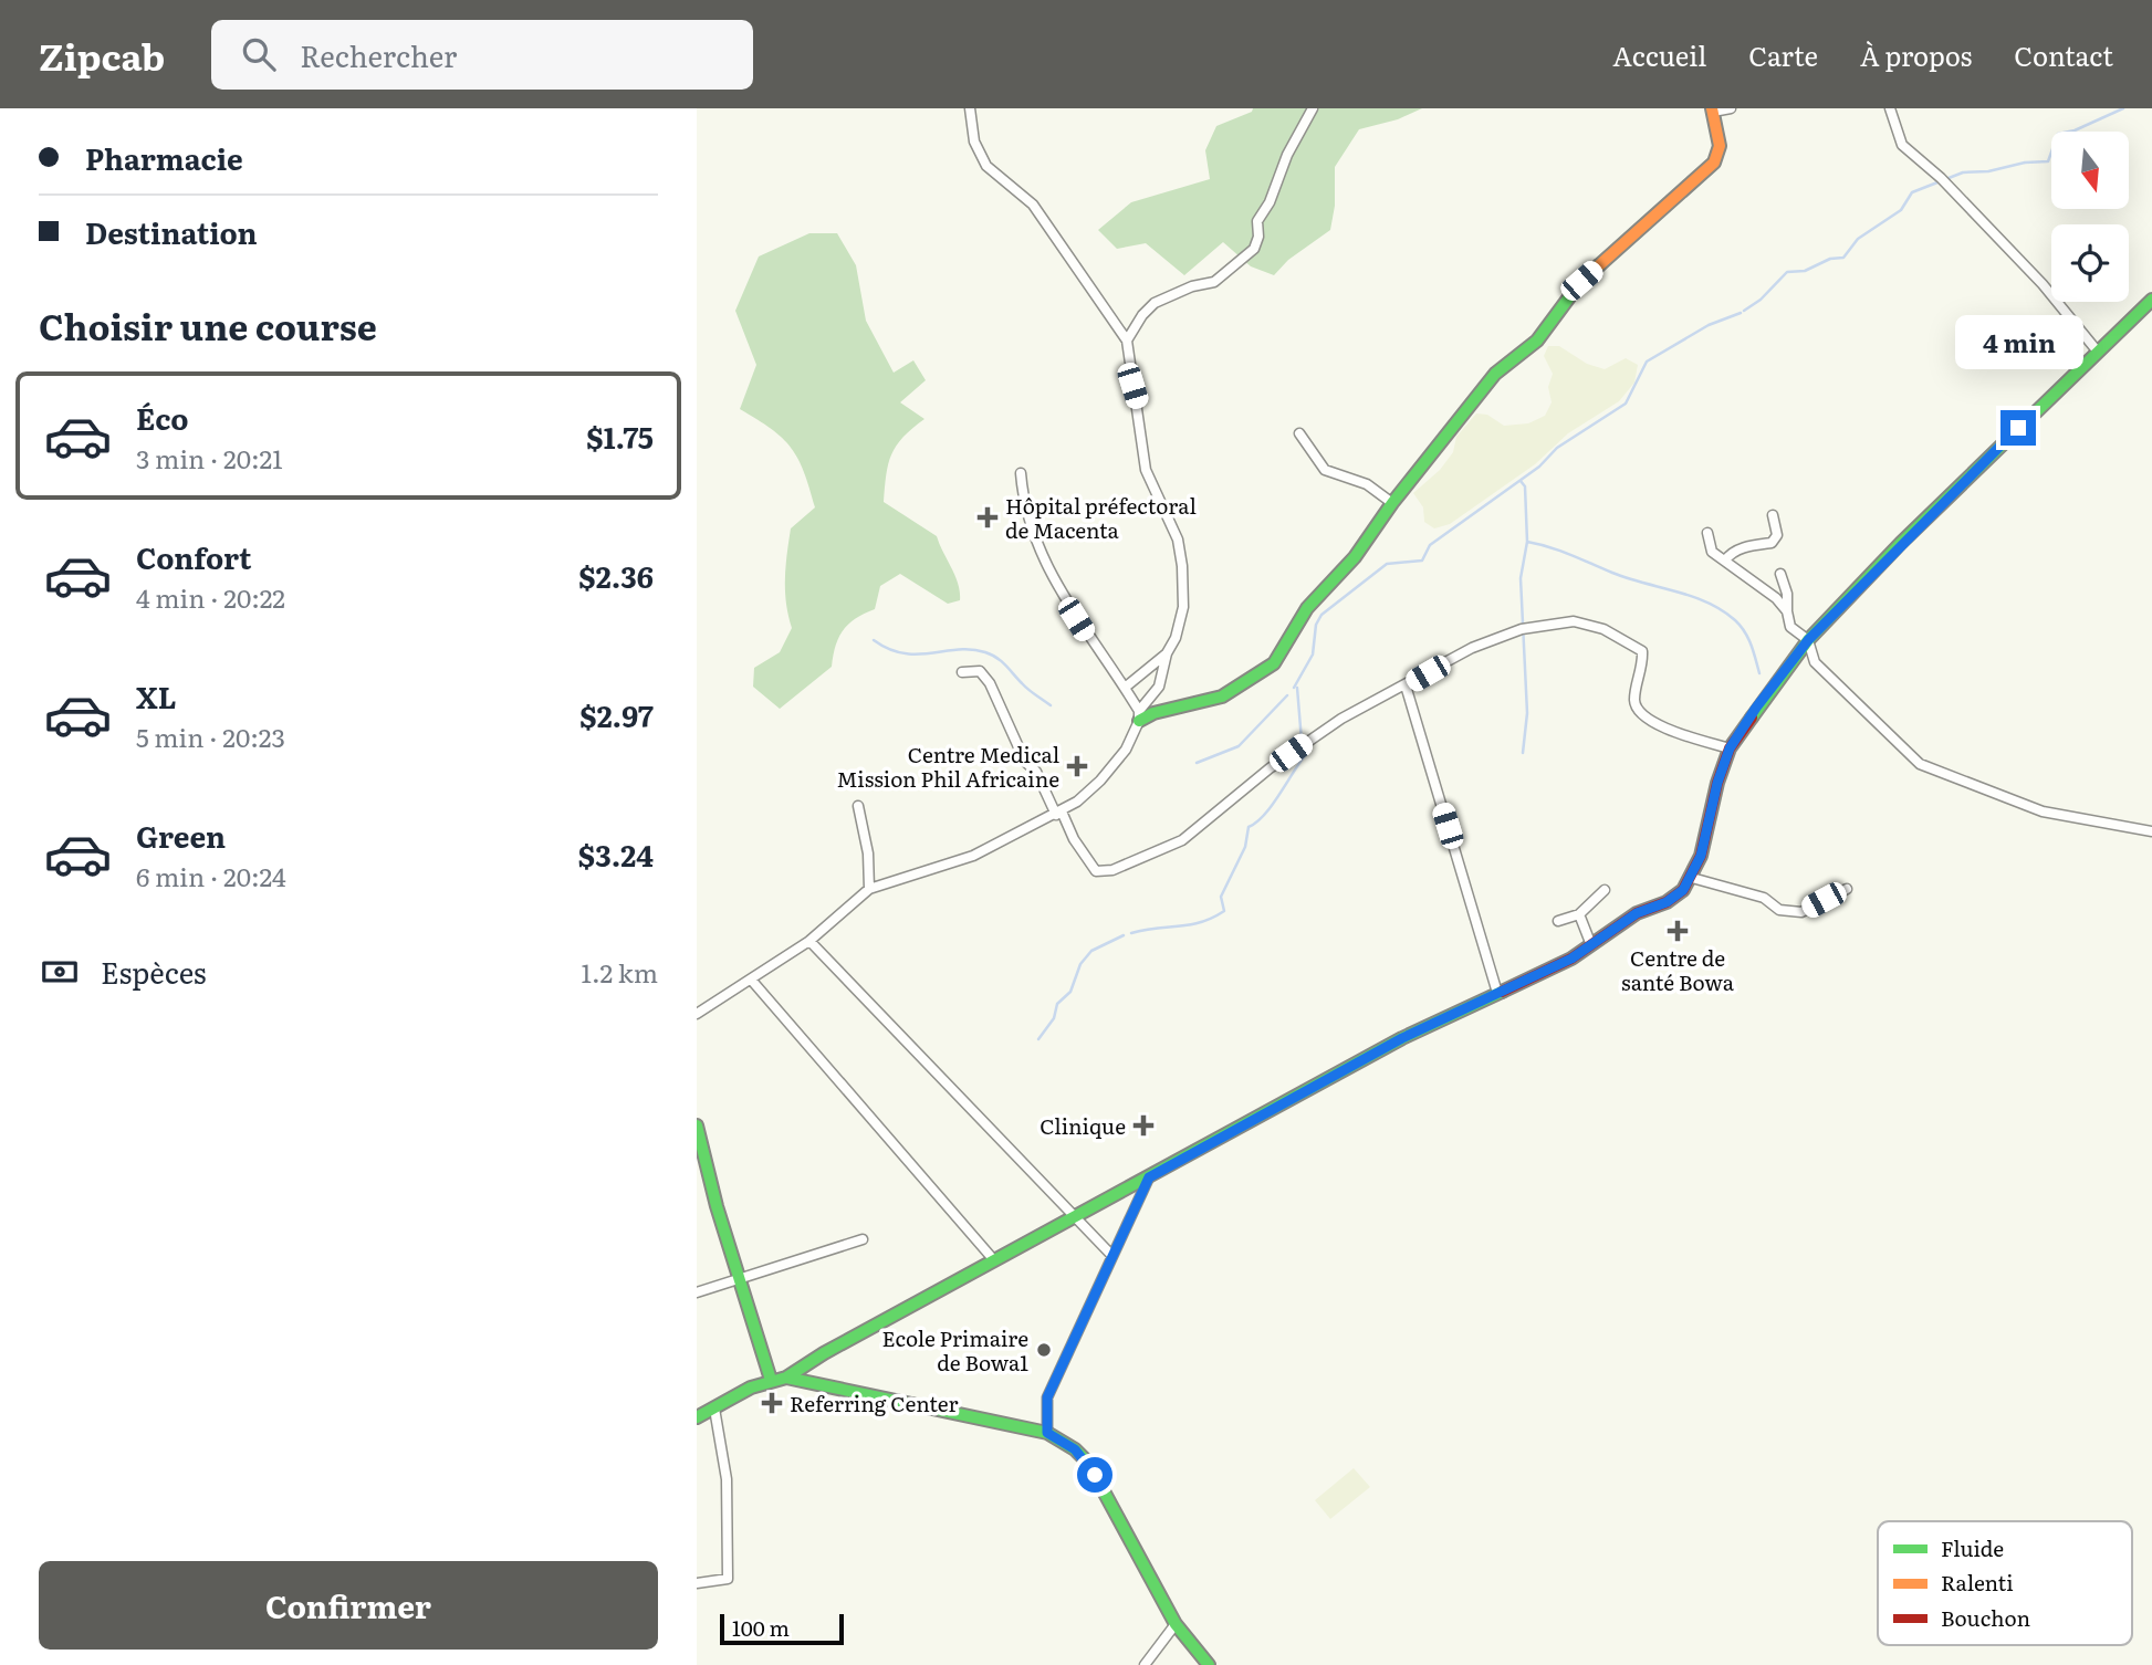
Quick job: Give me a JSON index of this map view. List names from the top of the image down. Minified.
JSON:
{"places":{"health":["Hôpital préfectoral de Macenta","Centre Medical Mission Phil Africaine","Centre de santé Bowa","Clinique","Referring Center"],"other":["Ecole Primaire de Bowa1"]},"legend":["Fluide","Ralenti","Bouchon"],"scale_bar":"100 m","north":"bottom","page":{"header":"Zipcab","search":"Rechercher","nav":["Accueil","Carte","À propos","Contact"],"banner":["Pharmacie","Destination"],"heading":"Choisir une course","bubble":"4 min","list":[{"name":"Éco","note":"3 min · 20:21","value":"$1.75"},{"name":"Confort","note":"4 min · 20:22","value":"$2.36"},{"name":"XL","note":"5 min · 20:23","value":"$2.97"},{"name":"Green","note":"6 min · 20:24","value":"$3.24"}],"pay":["Espèces","1.2 km"],"buttons":"Confirmer","scale":"100 m"}}
